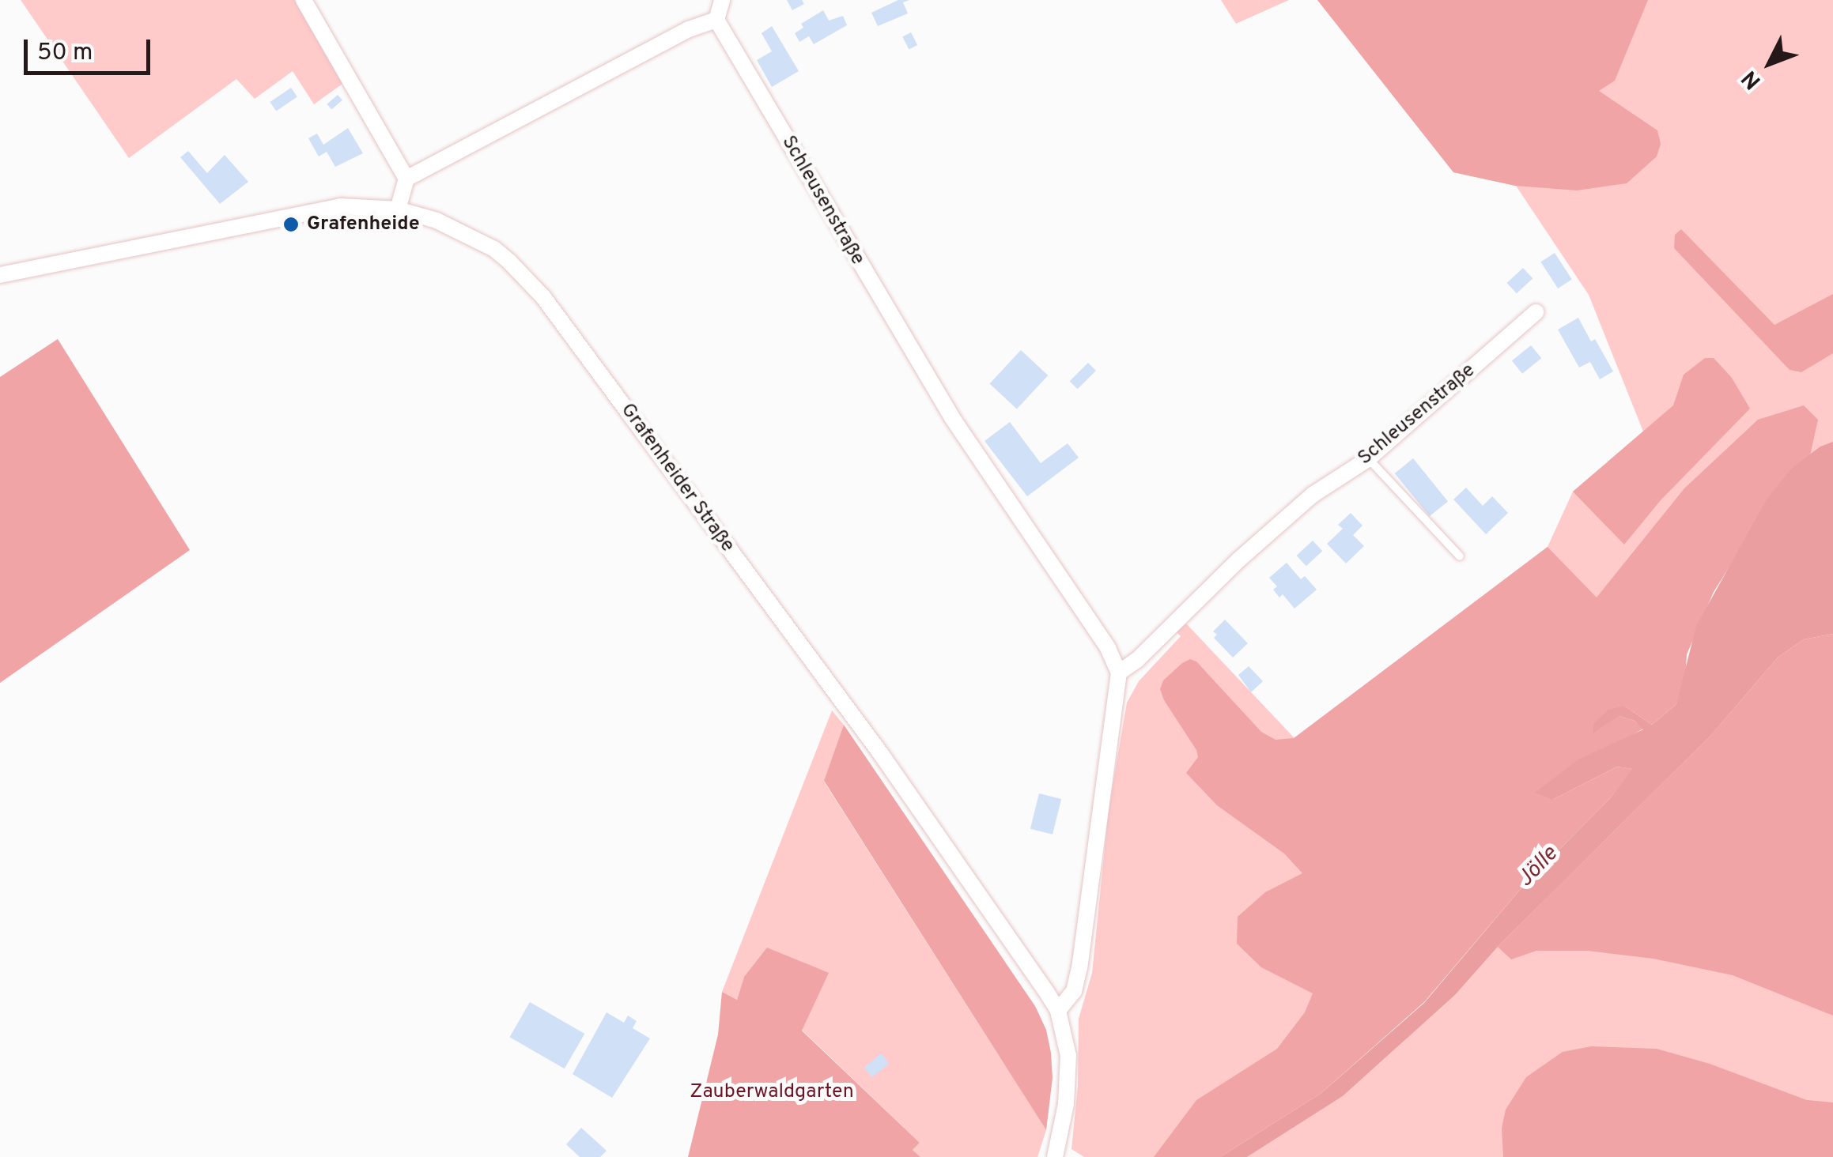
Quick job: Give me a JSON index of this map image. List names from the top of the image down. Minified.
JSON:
{"streets":{"street":["Schleusenstraße","Grafenheider Straße"]},"water":["Jölle"],"parks":["Zauberwaldgarten"],"places":["Grafenheide"],"scale_bar":"50 m","north":"bottom left"}
